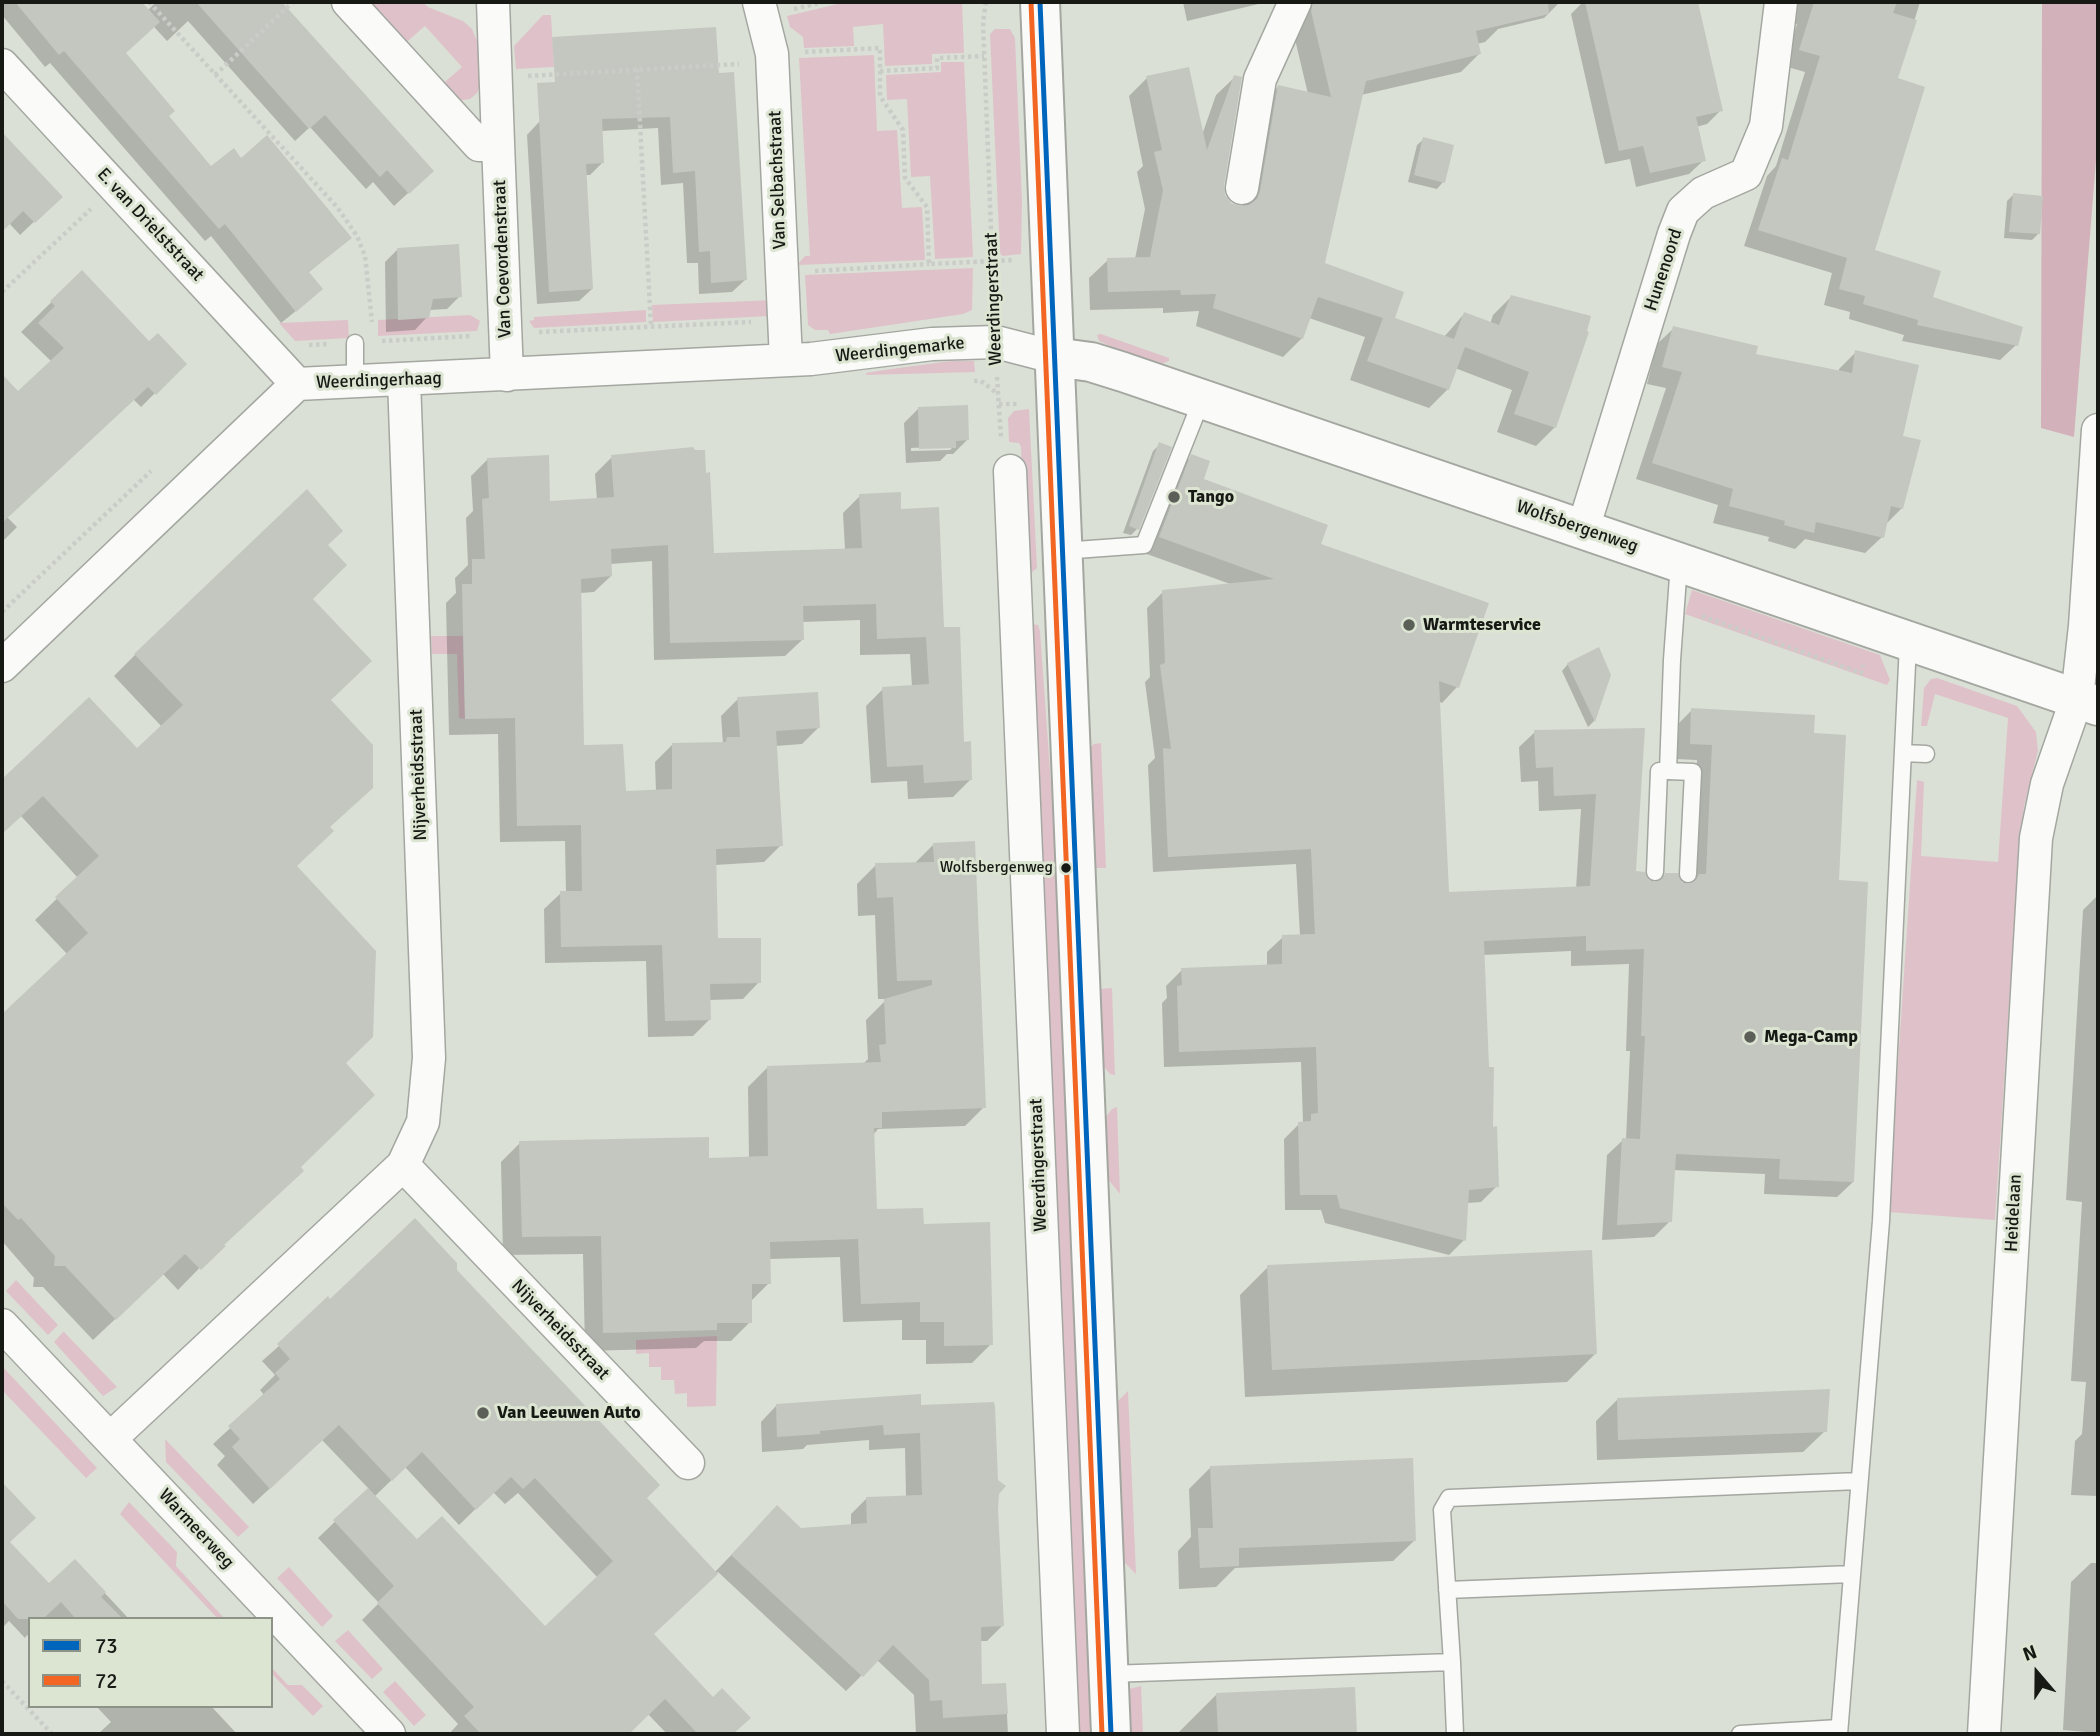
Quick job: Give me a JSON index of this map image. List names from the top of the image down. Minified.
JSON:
{"streets":{"main road":["Wolfsbergenweg"],"street":["Van Selbachstraat","E. van Drielststraat","Van Coevordenstraat","Hunenoord","Weerdingerstraat","Weerdingemarke","Weerdingerhaag","Nijverheidsstraat","Heidelaan","Warmeerweg"]},"crossings":[["Van Selbachstraat","Weerdingemarke"],["Van Selbachstraat","Weerdingerhaag"],["E. van Drielststraat","Weerdingerhaag"],["Van Coevordenstraat","Weerdingerhaag"],["Hunenoord","Wolfsbergenweg"],["Weerdingerstraat","Weerdingemarke"],["Weerdingemarke","Weerdingerhaag"],["Weerdingemarke","Wolfsbergenweg"],["Weerdingerhaag","Nijverheidsstraat"],["Wolfsbergenweg","Heidelaan"],["Nijverheidsstraat","Warmeerweg"]],"places":["Tango","Warmteservice","Wolfsbergenweg","Mega-Camp","Van Leeuwen Auto"],"lines":["transit line 73","transit line 72"],"legend":["73","72"],"north":"top"}
